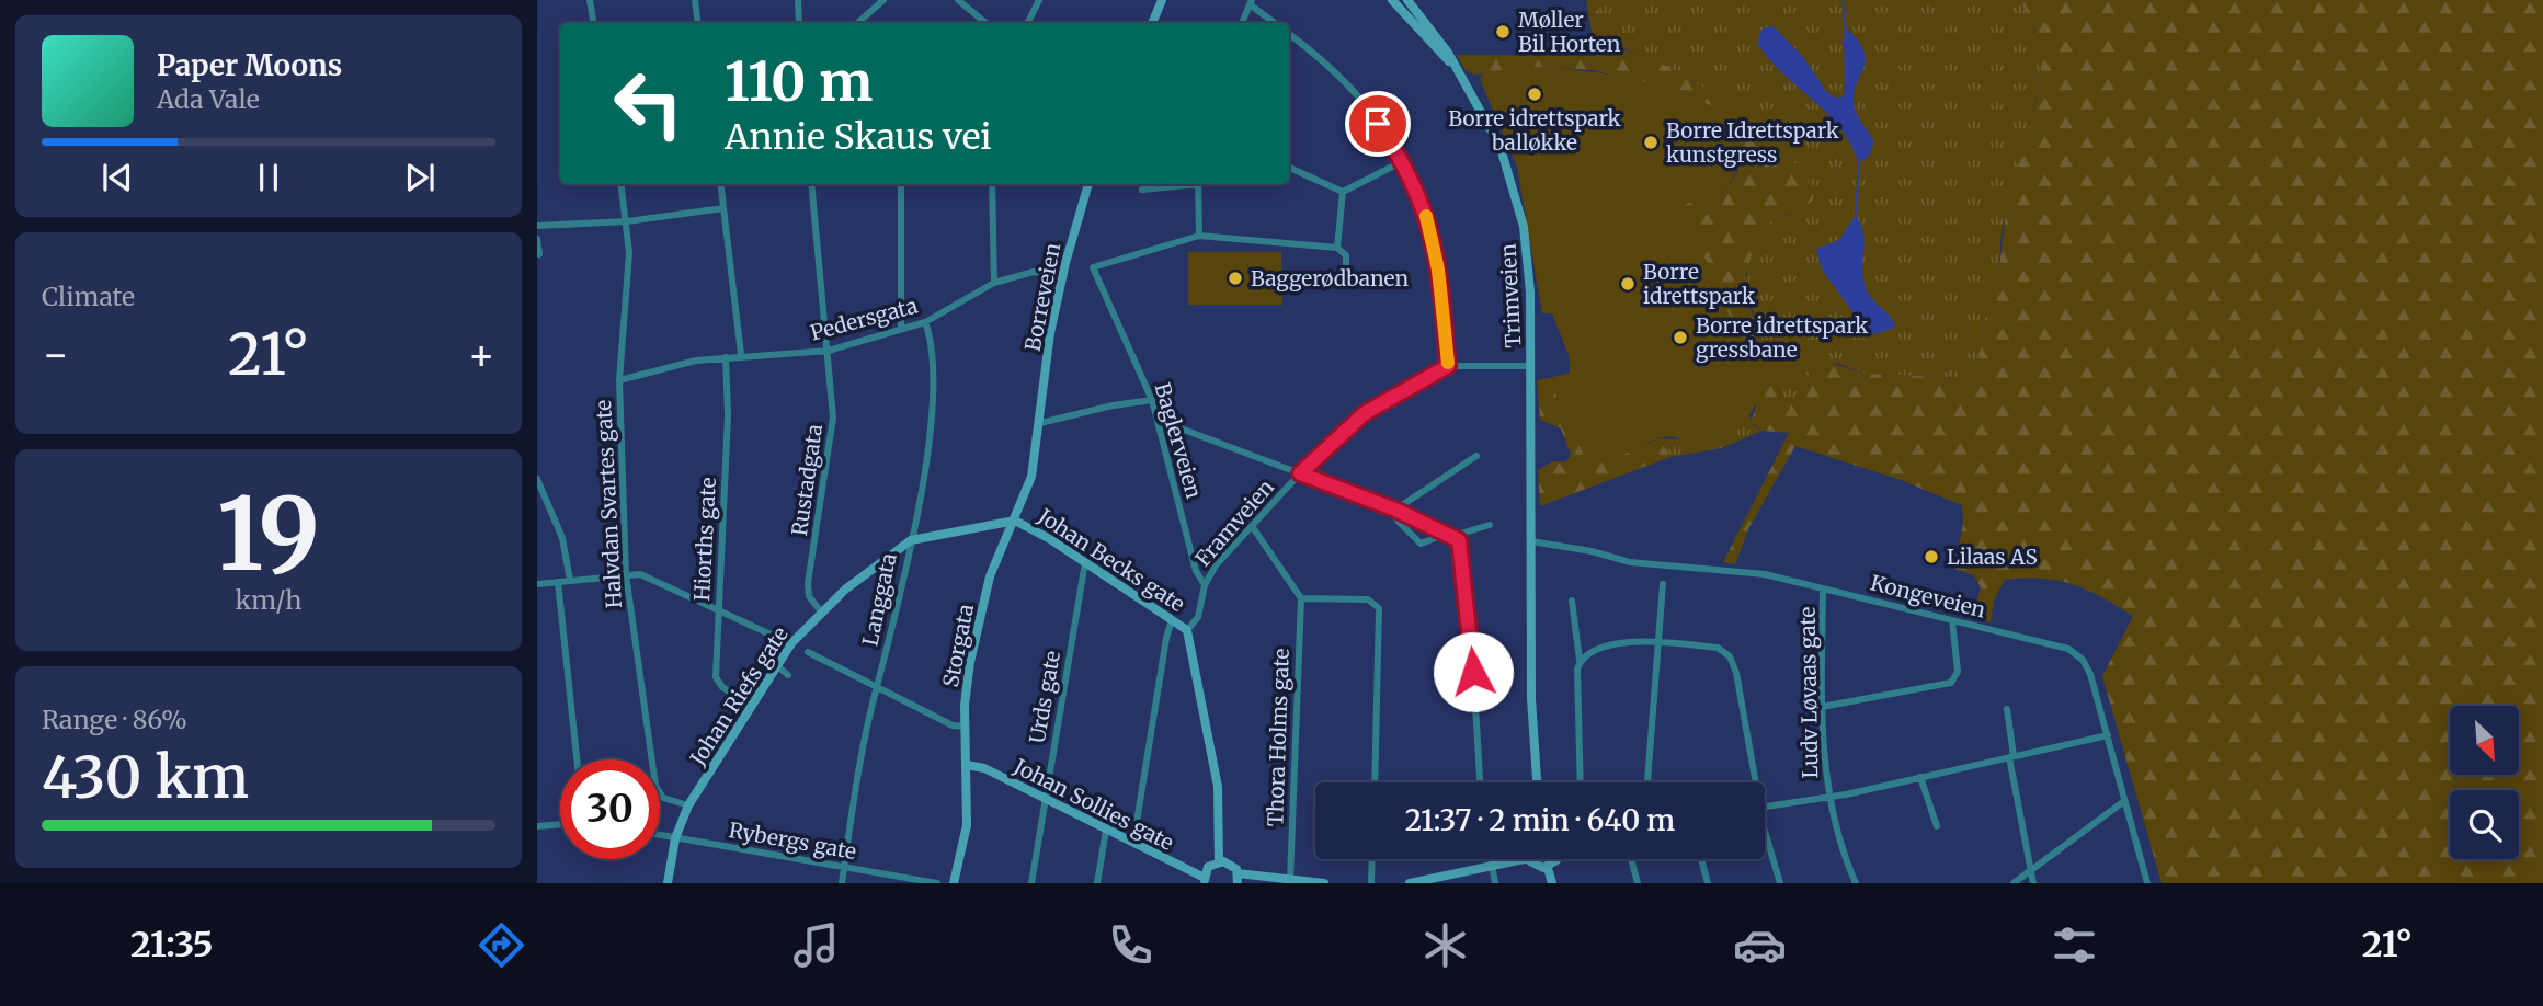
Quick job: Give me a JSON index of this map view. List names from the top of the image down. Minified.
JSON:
{"streets":{"main road":["Trimveien","Borreveien","Johan Becks gate","Storgata","Johan Riefs gate","Johan Sollies gate"],"street":["Pedersgata","Baglerveien","Rustadgata","Halvdan Svartes gate","Framveien","Hiorths gate","Kongeveien","Langgata","Ludv Løvaas gate","Urds gate","Thora Holms gate","Rybergs gate"]},"crossings":[["Trimveien","Framveien"],["Trimveien","Kongeveien"],["Borreveien","Pedersgata"],["Borreveien","Storgata"],["Pedersgata","Rustadgata"],["Pedersgata","Halvdan Svartes gate"],["Pedersgata","Hiorths gate"],["Pedersgata","Langgata"],["Baglerveien","Framveien"],["Rustadgata","Johan Riefs gate"],["Halvdan Svartes gate","Johan Riefs gate"],["Framveien","Johan Becks gate"],["Hiorths gate","Johan Riefs gate"],["Johan Becks gate","Storgata"],["Johan Becks gate","Johan Riefs gate"],["Johan Becks gate","Urds gate"],["Kongeveien","Ludv Løvaas gate"],["Langgata","Johan Riefs gate"],["Langgata","Rybergs gate"],["Storgata","Johan Riefs gate"],["Storgata","Johan Sollies gate"],["Johan Riefs gate","Rybergs gate"],["Urds gate","Johan Sollies gate"]],"places":["Møller Bil Horten","Borre idrettspark balløkke","Borre Idrettspark kunstgress","Baggerødbanen","Borre idrettspark","Borre idrettspark gressbane","Lilaas AS"],"north":"bottom right","page":{"turn":["110 m","Annie Skaus vei"],"song":["Paper Moons","Ada Vale"],"tile":["Climate",["19","km/h"],["Range · 86%","430 km"]],"heat":["−","21°","+"],"limit":"30","trip":"21:37 · 2 min · 640 m","tabs":["21:35","21°"]}}
